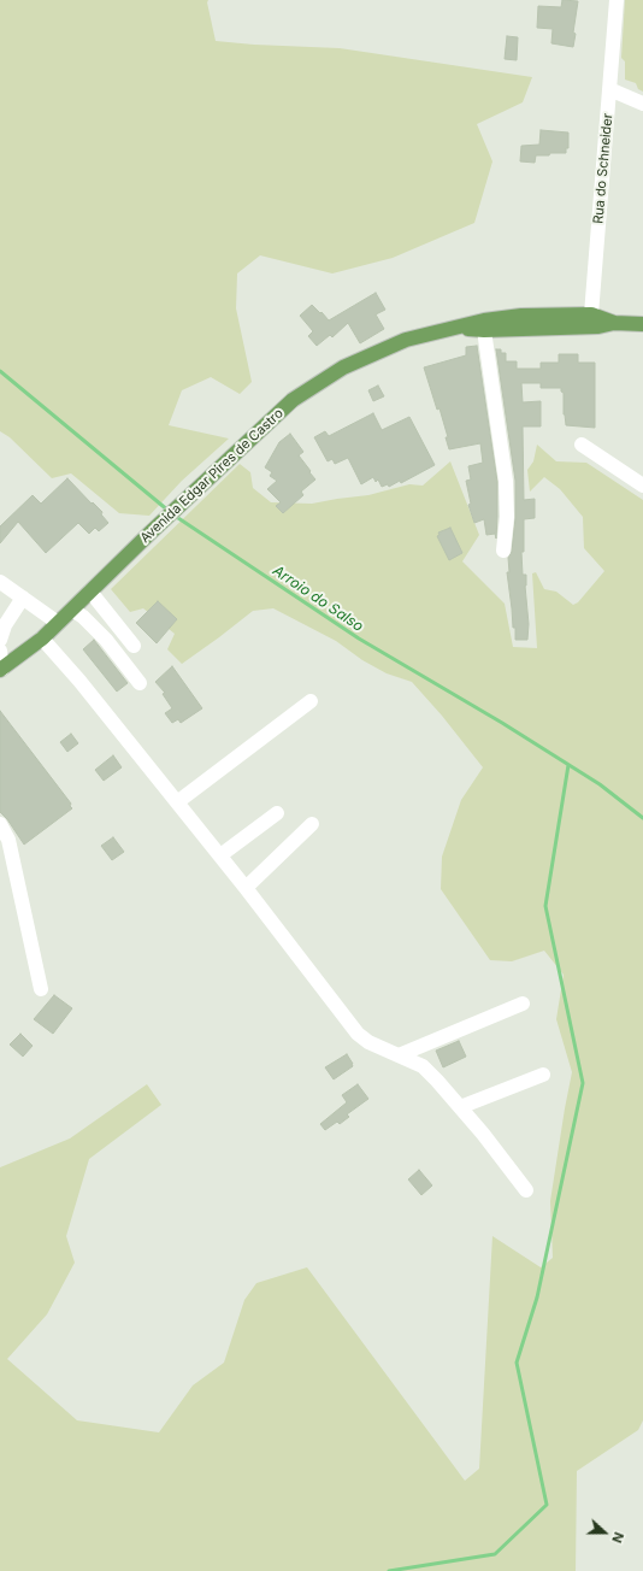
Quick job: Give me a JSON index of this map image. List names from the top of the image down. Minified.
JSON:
{"streets":{"main road":["Avenida Edgar Pires de Castro"],"street":["Rua do Schneider"]},"crossings":[["Rua do Schneider","Avenida Edgar Pires de Castro"]],"water":["Arroio do Salso"],"north":"right"}
